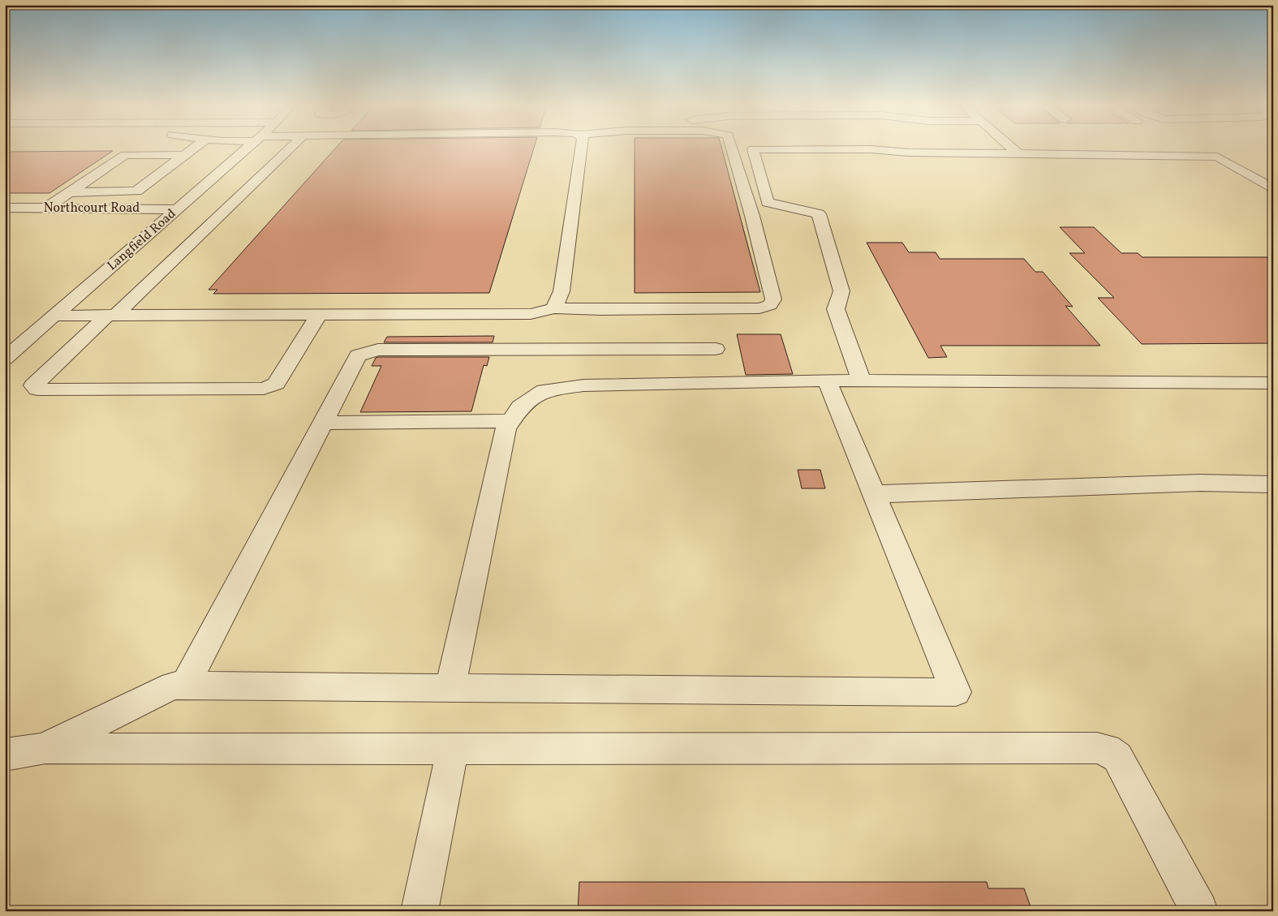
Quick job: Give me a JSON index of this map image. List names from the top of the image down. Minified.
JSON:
{"streets":{"street":["Northcourt Road","Langfield Road"]},"crossings":[["Northcourt Road","Langfield Road"]]}
